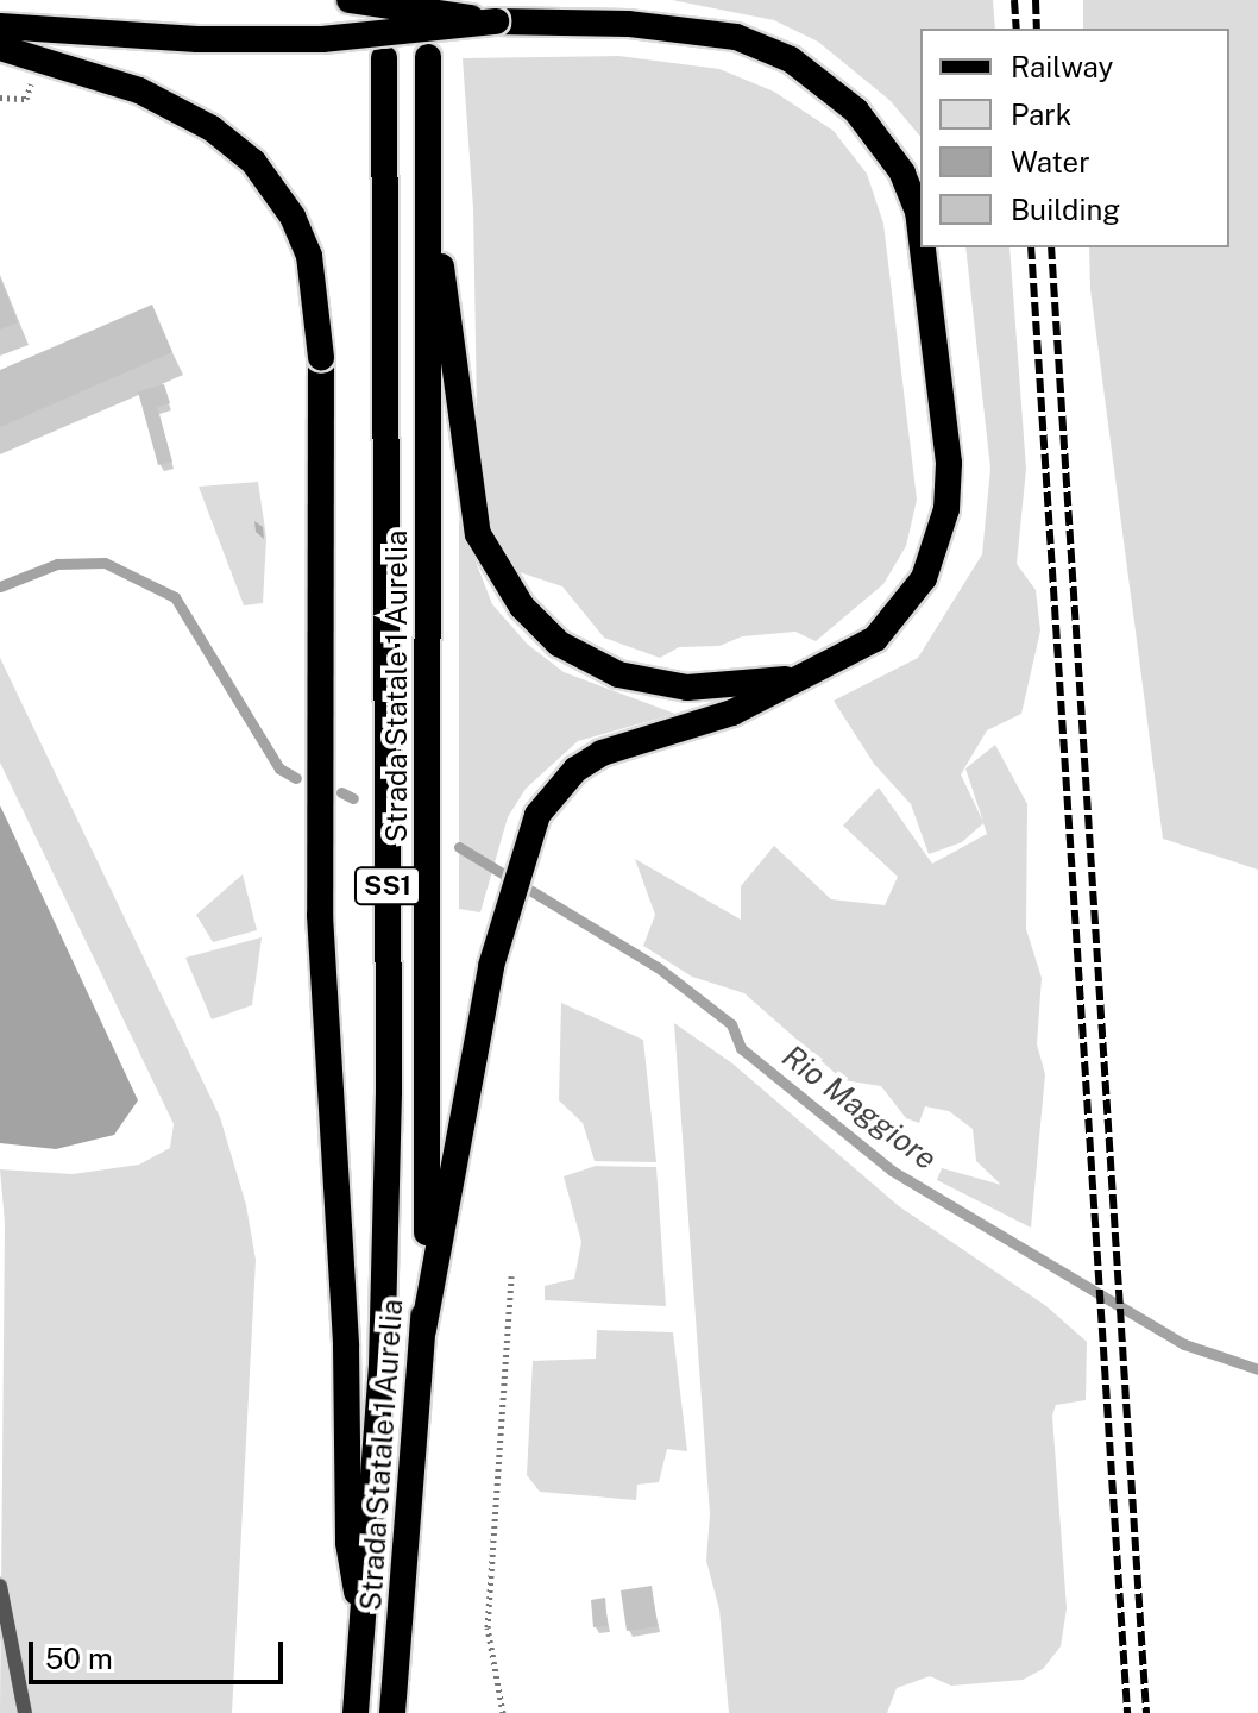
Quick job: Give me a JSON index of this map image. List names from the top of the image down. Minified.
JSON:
{"streets":{"highway":["Strada Statale 1 Aurelia","SS1"]},"water":["Rio Maggiore"],"legend":["Railway","Park","Water","Building"],"scale_bar":"50 m"}
